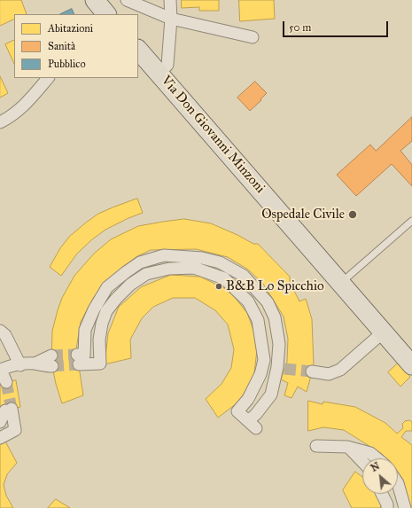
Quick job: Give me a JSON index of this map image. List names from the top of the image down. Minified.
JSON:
{"streets":{"main road":["Via Don Giovanni Minzoni"]},"places":["Ospedale Civile","B&B Lo Spicchio"],"legend":["Abitazioni","Sanità","Pubblico"],"scale_bar":"50 m","north":"top left"}
